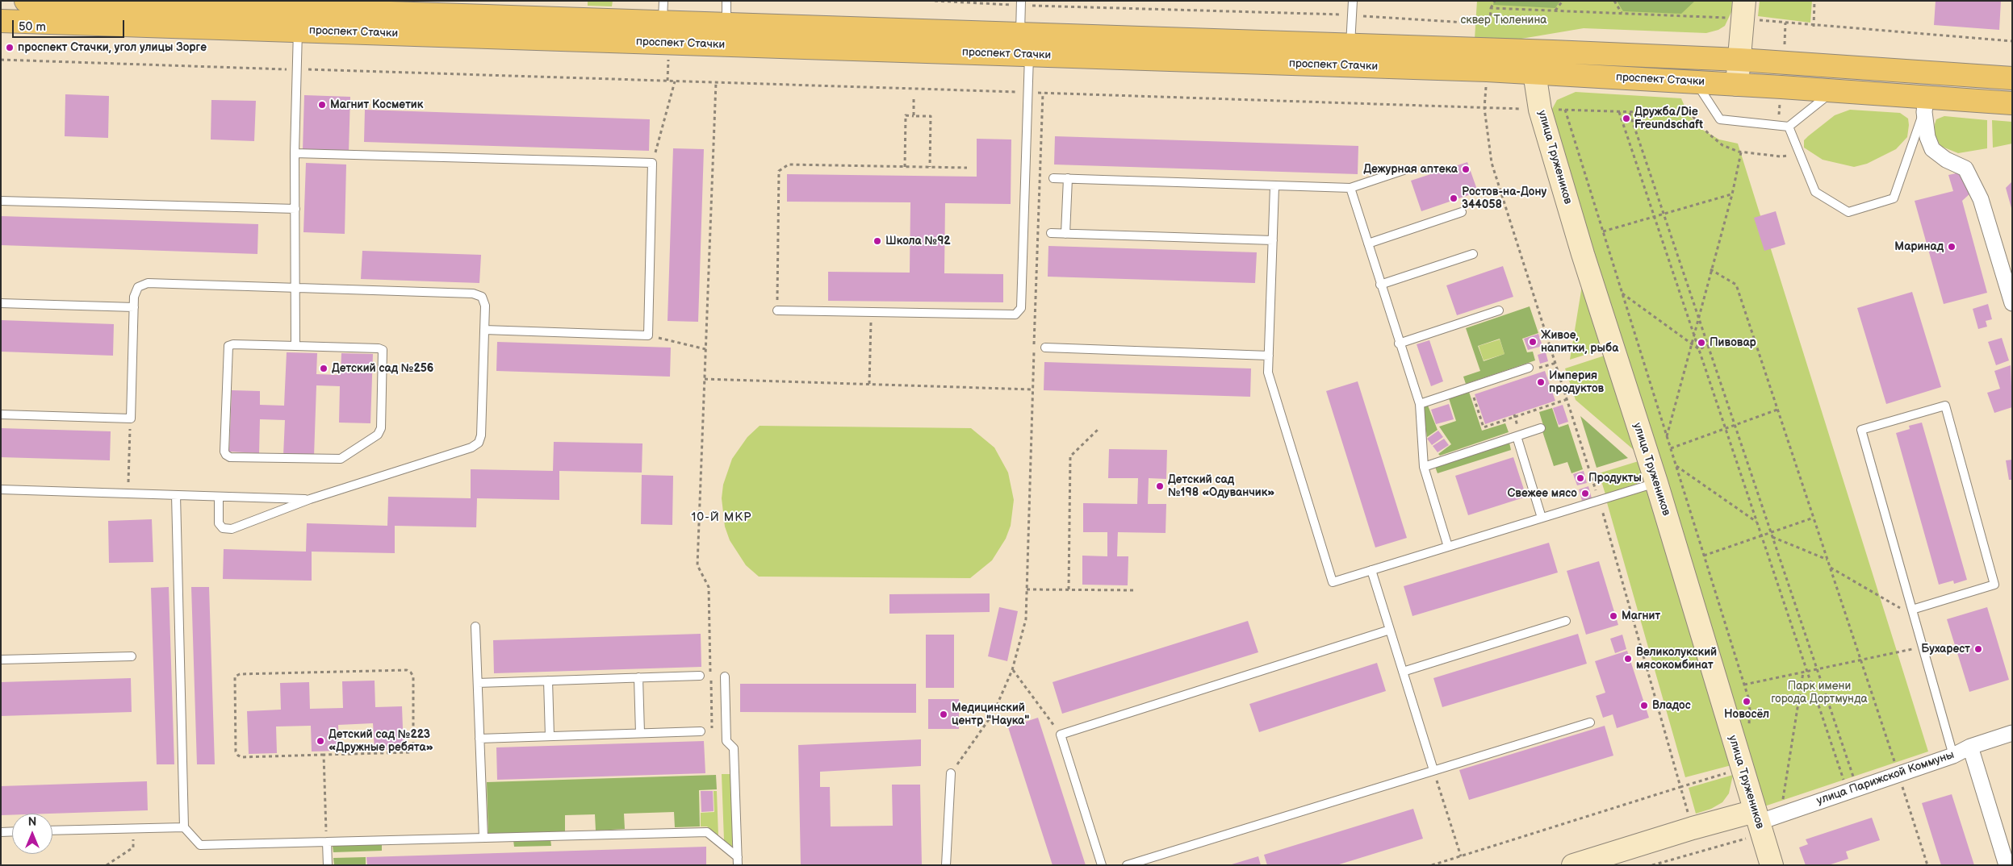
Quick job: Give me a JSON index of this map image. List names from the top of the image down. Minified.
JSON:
{"streets":{"main road":["проспект Стачки","улица Тружеников"],"street":["улица Парижской Коммуны"]},"crossings":[["проспект Стачки","улица Тружеников"],["улица Тружеников","улица Парижской Коммуны"]],"districts":["10-Й МКР"],"parks":["сквер Тюленина","Парк имени города Дортмунда"],"places":["проспект Стачки, угол улицы Зорге","Магнит Косметик","Дружба/Die Freundschaft","Дежурная аптека","Ростов-на-Дону 344058","Школа №92","Маринад","Живое, напитки, рыба","Пивовар","Детский сад №256","Империя продуктов","Продукты","Детский сад №198 «Одуванчик»","Свежее мясо","Магнит","Бухарест","Великолукский мясокомбинат","Новосёл","Владос","Медицинский центр \"Наука\"","Детский сад №223 «Дружные ребята»"],"scale_bar":"50 m","north":"top"}
